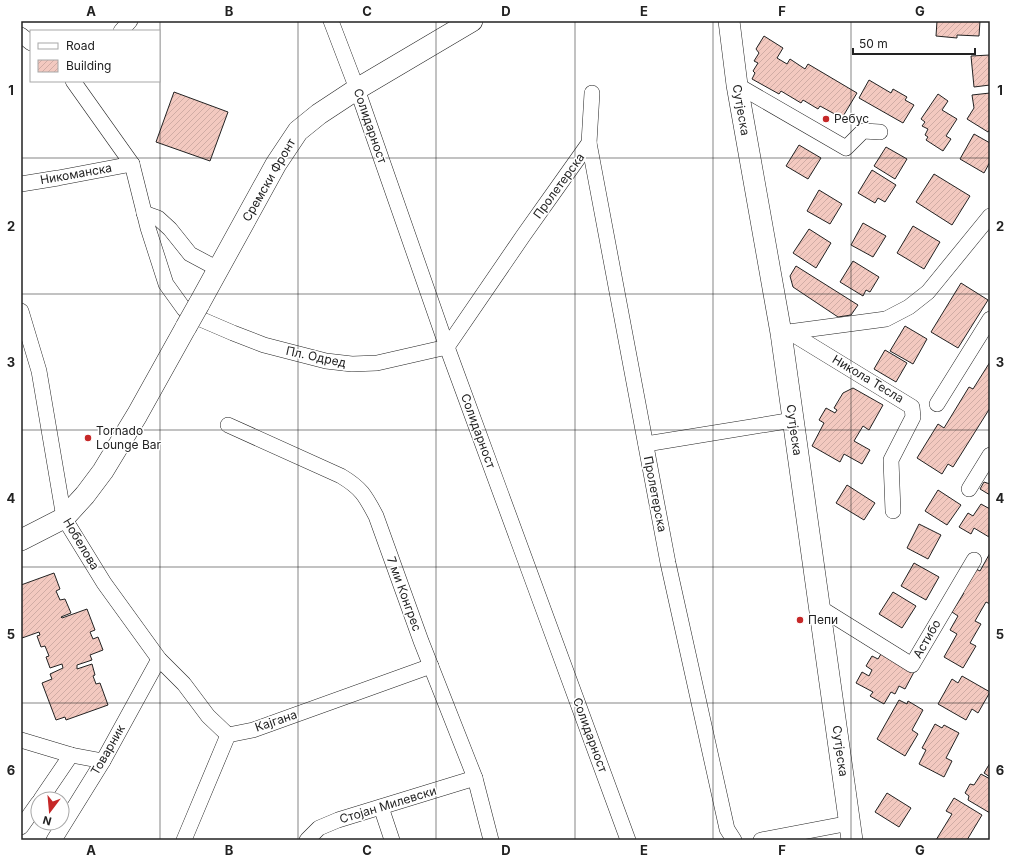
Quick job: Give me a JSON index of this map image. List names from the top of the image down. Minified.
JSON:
{"streets":{"street":["Сутјеска","Солидарност","Никоманска","Сремски Фронт","Пролетерска","Пл. Одред","Никола Тесла","Нобелова","7 ми Конгрес","Астибо","Кајгана","Товарник","Стојан Милевски"]},"crossings":[["Сутјеска","Никола Тесла"],["Сутјеска","Астибо"],["Солидарност","Сремски Фронт"],["Солидарност","Пролетерска"],["Солидарност","Пл. Одред"],["Никоманска","Пл. Одред"],["Сремски Фронт","Нобелова"],["Пролетерска","Пл. Одред"],["Нобелова","Кајгана"],["Нобелова","Товарник"],["7 ми Конгрес","Кајгана"],["7 ми Конгрес","Стојан Милевски"]],"places":["Ребус","Tornado Lounge Bar","Пепи"],"legend":["Road","Building"],"scale_bar":"50 m","north":"bottom","grid":{"columns":["A","B","C","D","E","F","G"],"rows":["1","2","3","4","5","6"]}}
